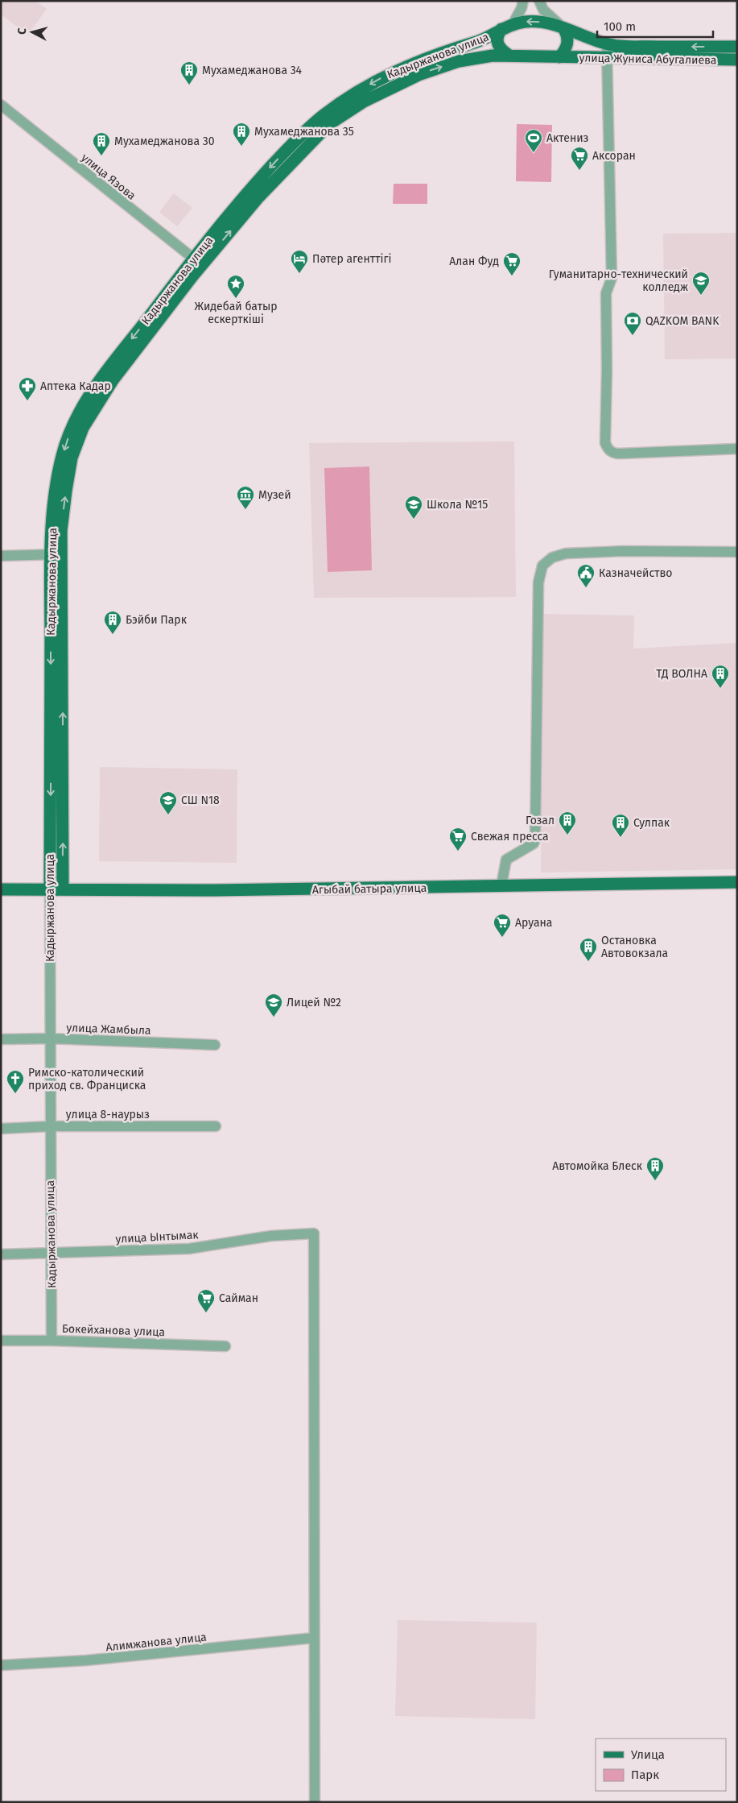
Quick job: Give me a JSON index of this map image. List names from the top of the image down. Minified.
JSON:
{"streets":{"main road":["Кадыржанова улица","улица Жуниса Абугалиева","Агыбай батыра улица"],"street":["улица Язова","улица Жамбыла","улица 8-наурыз","улица Ынтымак","Бокейханова улица","Алимжанова улица"]},"crossings":[["Кадыржанова улица","улица Жуниса Абугалиева"],["Кадыржанова улица","улица Язова"],["Кадыржанова улица","Агыбай батыра улица"],["Кадыржанова улица","улица Жамбыла"],["Кадыржанова улица","улица 8-наурыз"],["Кадыржанова улица","улица Ынтымак"],["Кадыржанова улица","Бокейханова улица"],["улица Ынтымак","Алимжанова улица"]],"places":{"building":["Мухамеджанова 34","Мухамеджанова 35","Мухамеджанова 30","Бэйби Парк","ТД ВОЛНА","Гозал","Сулпак","Остановка Автовокзала","Автомойка Блеск"],"sports":["Актениз"],"supermarket":["Аксоран","Алан Фуд","Свежая пресса","Аруана","Сайман"],"hotel":["Пәтер агенттігі"],"school or university":["Гуманитарно-технический колледж","Школа №15","СШ N18","Лицей №2"],"place":["Жидебай батыр ескерткіші"],"bank":["QAZKOM BANK"],"pharmacy":["Аптека Кадар"],"museum":["Музей"],"public building":["Казначейство"],"church":["Римско-католический приход св. Франциска"]},"legend":["Улица","Парк"],"scale_bar":"100 m","north":"left"}
